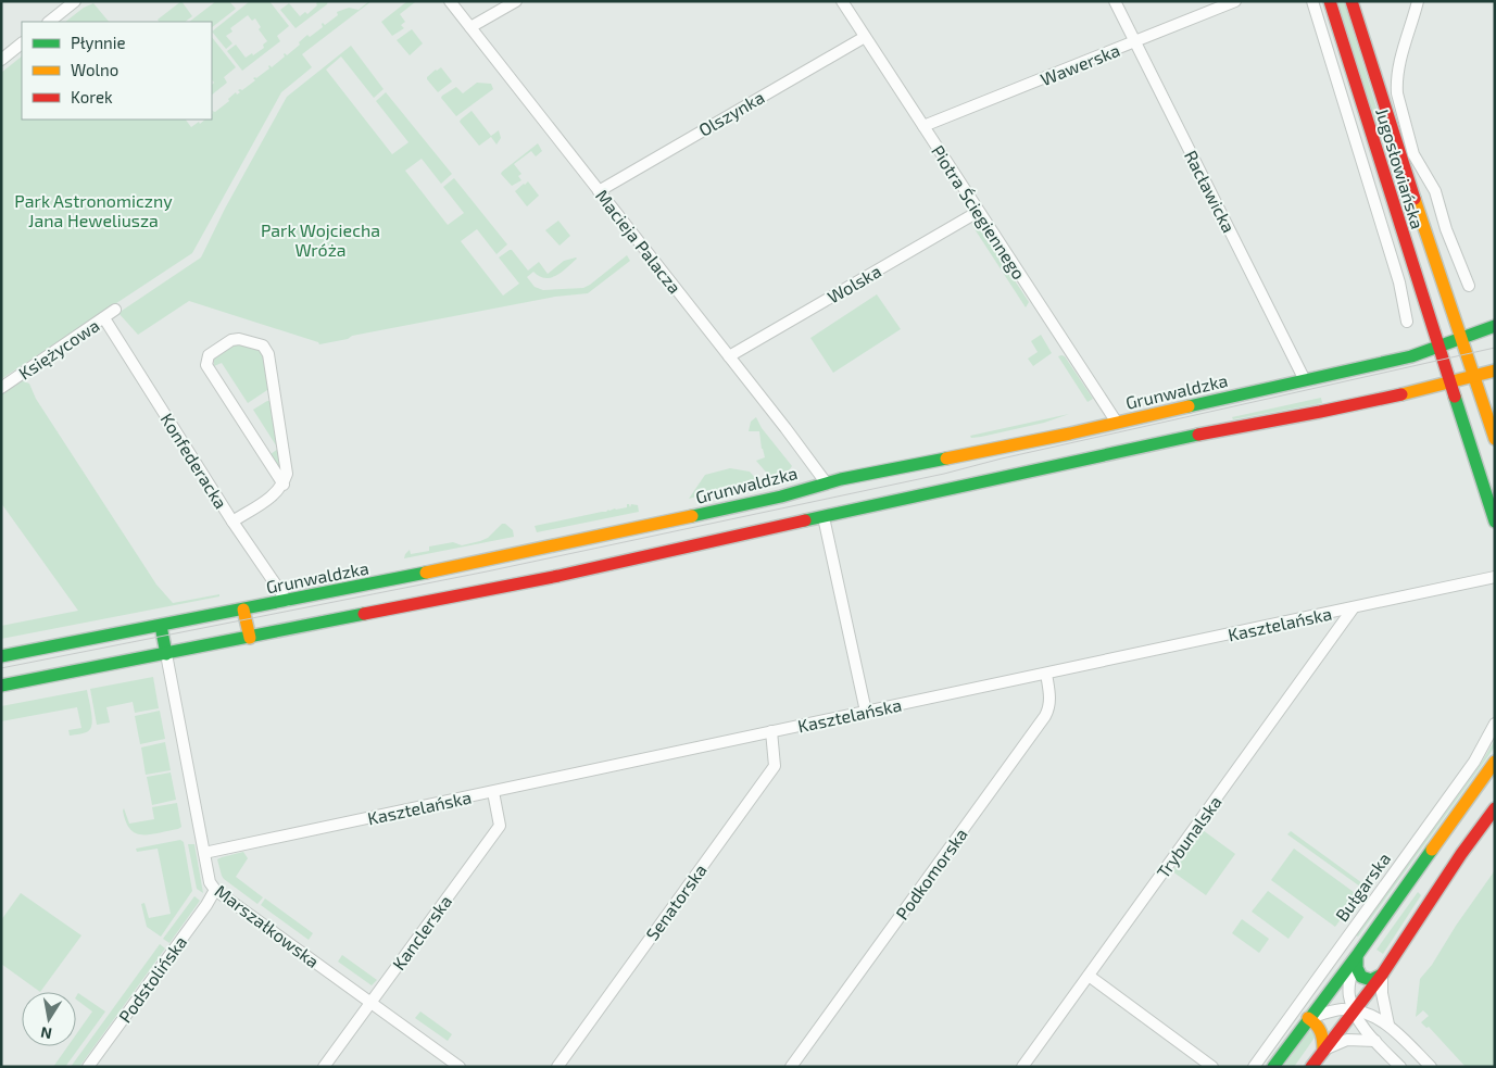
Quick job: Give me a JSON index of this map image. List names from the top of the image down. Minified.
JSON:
{"streets":{"street":["Wawerska","Olszynka","Jugosłowiańska","Racławicka","Piotra Ściegiennego","Macieja Palacza","Wolska","Księżycowa","Grunwaldzka","Konfederacka","Kasztelańska","Trybunalska","Podkomorska","Bułgarska","Senatorska","Marszałkowska","Kanclerska","Podstolińska"]},"crossings":[["Wawerska","Racławicka"],["Wawerska","Piotra Ściegiennego"],["Olszynka","Piotra Ściegiennego"],["Olszynka","Macieja Palacza"],["Jugosłowiańska","Grunwaldzka"],["Racławicka","Grunwaldzka"],["Piotra Ściegiennego","Wolska"],["Piotra Ściegiennego","Grunwaldzka"],["Macieja Palacza","Wolska"],["Macieja Palacza","Grunwaldzka"],["Księżycowa","Konfederacka"],["Grunwaldzka","Konfederacka"],["Kasztelańska","Trybunalska"],["Kasztelańska","Podkomorska"],["Kasztelańska","Senatorska"],["Kasztelańska","Marszałkowska"],["Kasztelańska","Kanclerska"],["Marszałkowska","Kanclerska"],["Marszałkowska","Podstolińska"]],"parks":["Park Astronomiczny Jana Heweliusza","Park Wojciecha Wróża"],"legend":["Płynnie","Wolno","Korek"],"north":"bottom"}
